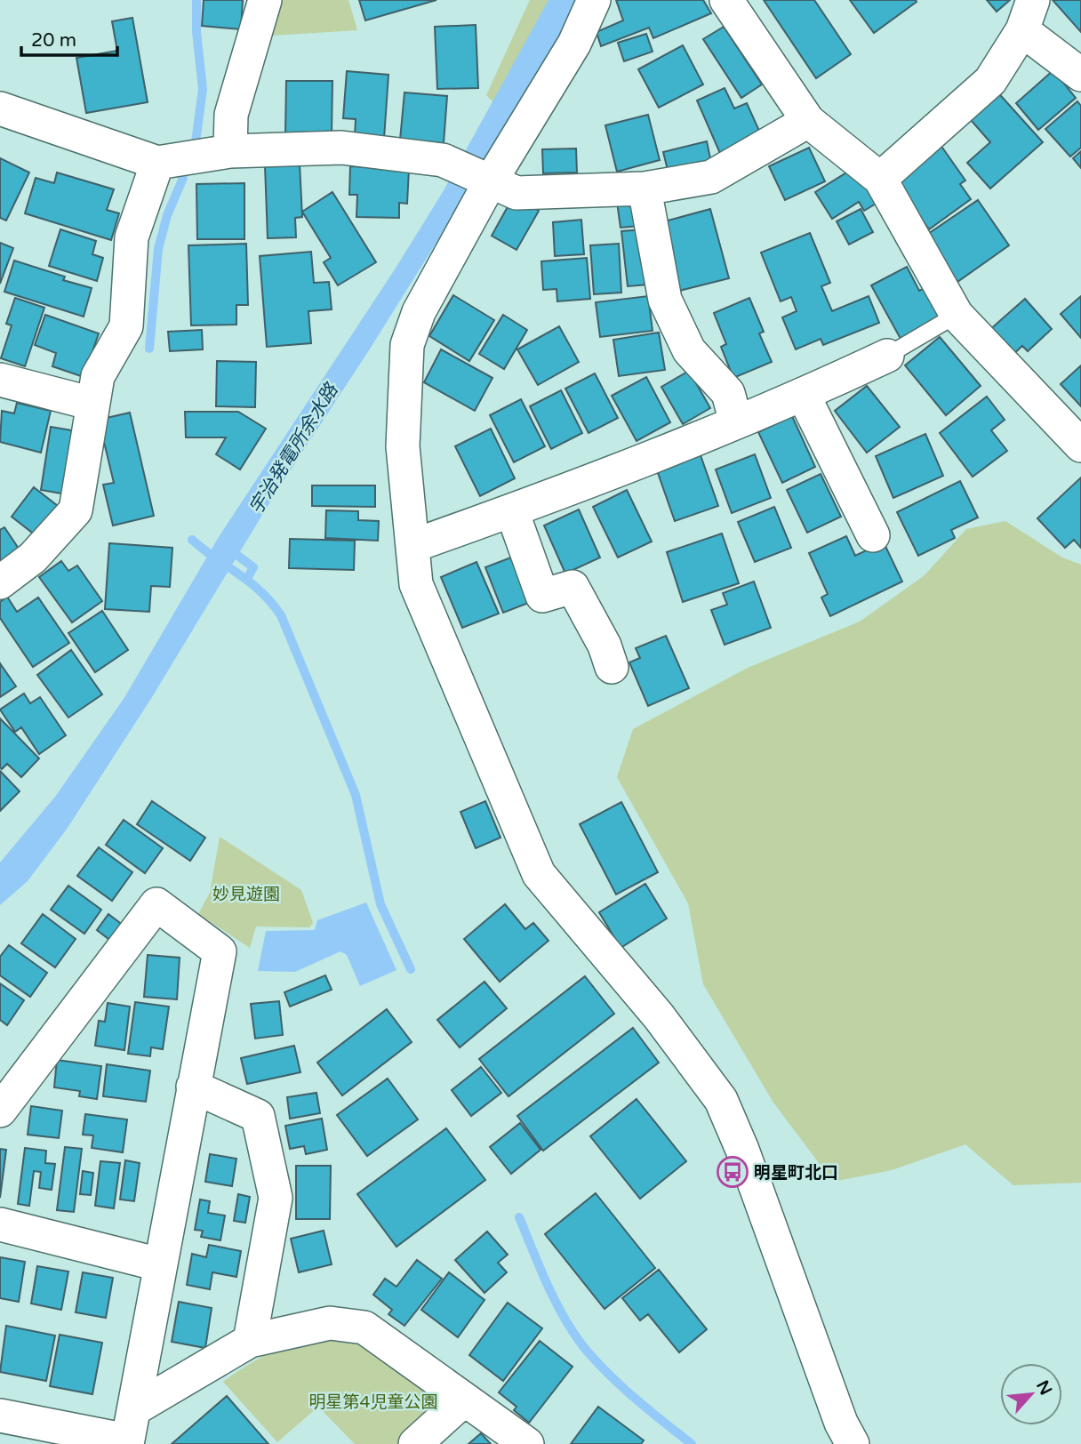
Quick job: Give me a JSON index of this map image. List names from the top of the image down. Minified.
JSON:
{"water":["宇治発電所余水路"],"parks":["妙見遊園","明星第4児童公園"],"places":{"bus stop":["明星町北口"]},"scale_bar":"20 m","north":"top right"}
